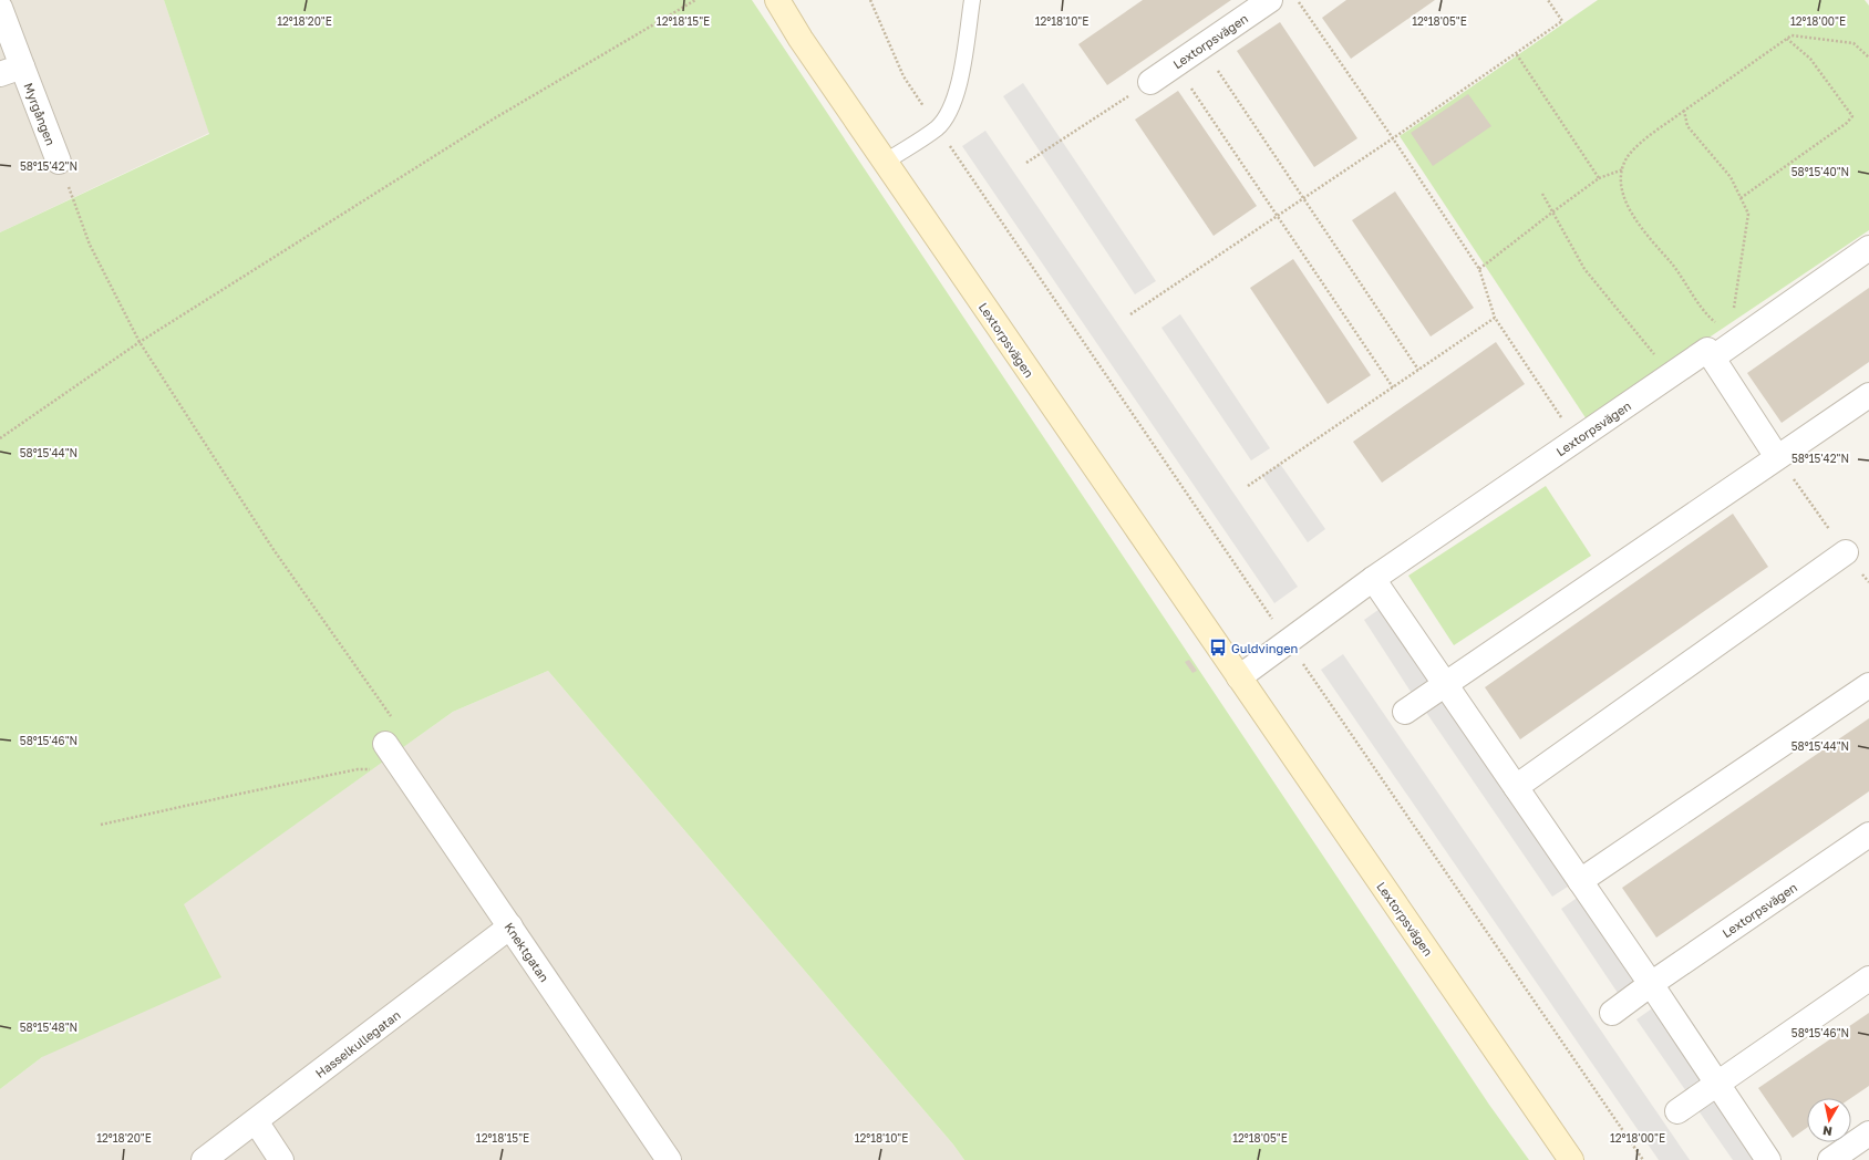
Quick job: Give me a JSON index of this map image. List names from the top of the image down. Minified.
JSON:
{"streets":{"street":["Lextorpsvägen","Myrgången","Knektgatan","Hasselkullegatan"]},"crossings":[["Knektgatan","Hasselkullegatan"]],"places":{"bus stop":["Guldvingen"]},"north":"bottom","coordinates":["12°18'20\"E","12°18'15\"E","12°18'10\"E","12°18'05\"E","12°18'00\"E","58°15'42\"N","58°15'40\"N","58°15'44\"N","58°15'46\"N","58°15'48\"N"]}
